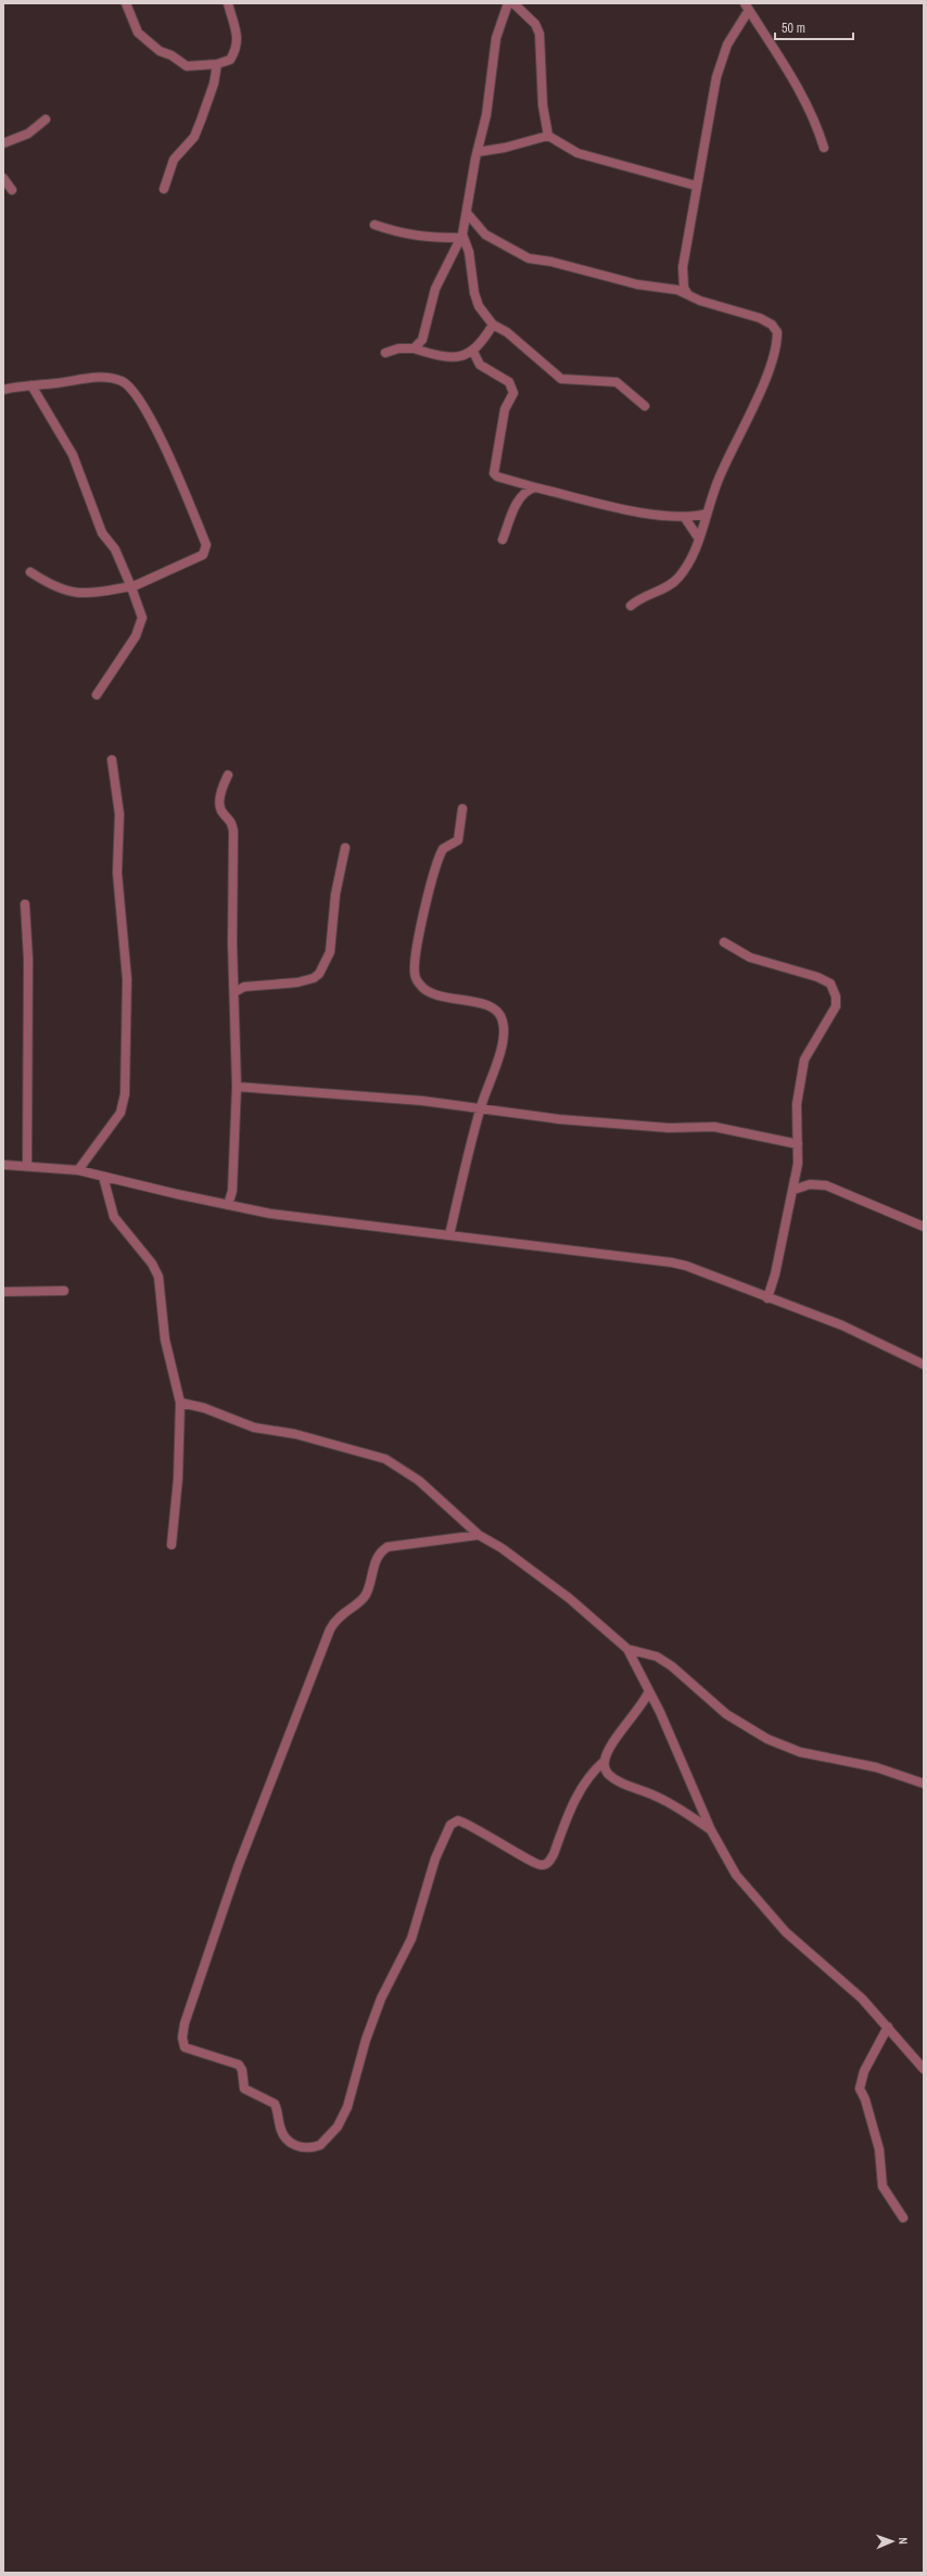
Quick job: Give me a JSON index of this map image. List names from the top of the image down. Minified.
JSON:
{"scale_bar":"50 m","north":"right"}
